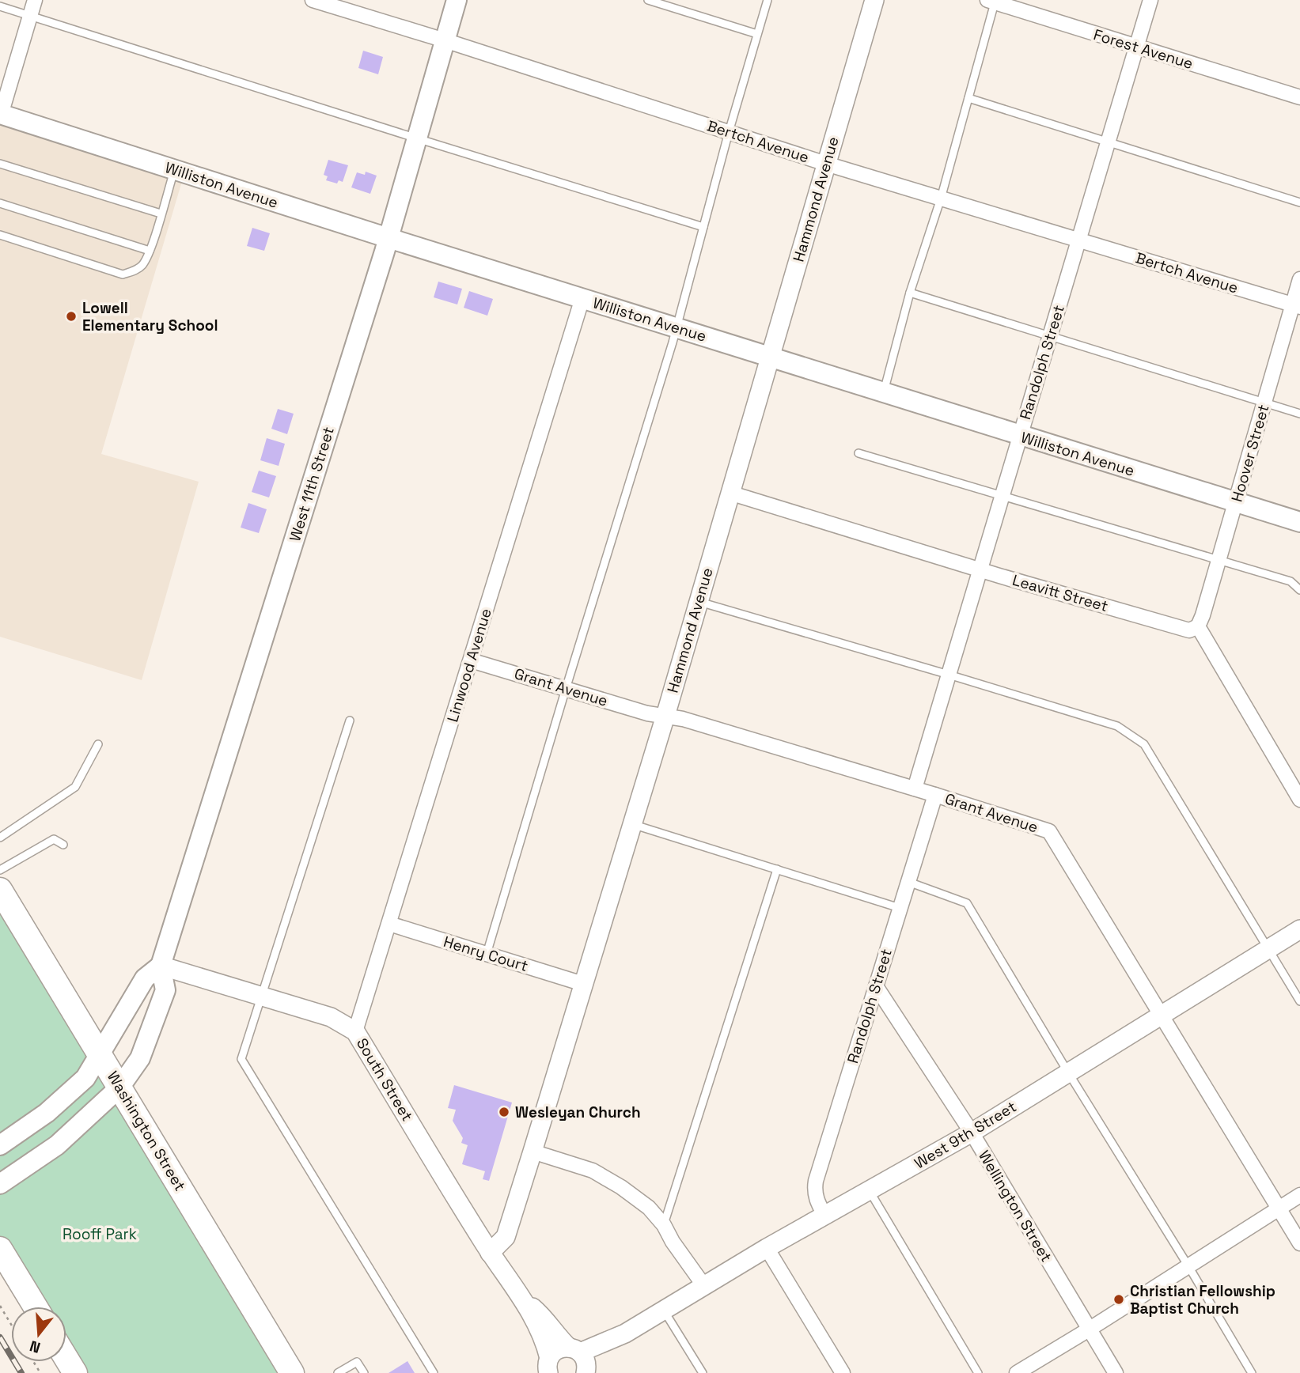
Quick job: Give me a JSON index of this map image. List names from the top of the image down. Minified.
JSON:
{"streets":{"highway":["Washington Street"],"main road":["Williston Avenue","West 11th Street"],"street":["Forest Avenue","Bertch Avenue","Hammond Avenue","Randolph Street","Hoover Street","Leavitt Street","Linwood Avenue","Grant Avenue","Henry Court","South Street","West 9th Street","Wellington Street"]},"crossings":[["Forest Avenue","Randolph Street"],["Bertch Avenue","Hammond Avenue"],["Bertch Avenue","Randolph Street"],["Bertch Avenue","Hoover Street"],["Bertch Avenue","West 11th Street"],["Williston Avenue","Hammond Avenue"],["Williston Avenue","Randolph Street"],["Williston Avenue","Hoover Street"],["Williston Avenue","West 11th Street"],["Williston Avenue","Linwood Avenue"],["Hammond Avenue","Leavitt Street"],["Hammond Avenue","Grant Avenue"],["Hammond Avenue","Henry Court"],["Hammond Avenue","South Street"],["Randolph Street","Leavitt Street"],["Randolph Street","Grant Avenue"],["Randolph Street","West 9th Street"],["Randolph Street","Wellington Street"],["Hoover Street","Leavitt Street"],["West 11th Street","South Street"],["West 11th Street","Washington Street"],["Linwood Avenue","Grant Avenue"],["Linwood Avenue","Henry Court"],["Linwood Avenue","South Street"],["Grant Avenue","West 9th Street"],["South Street","West 9th Street"],["West 9th Street","Wellington Street"]],"parks":["Rooff Park"],"places":["Lowell Elementary School","Wesleyan Church","Christian Fellowship Baptist Church"],"north":"bottom"}
